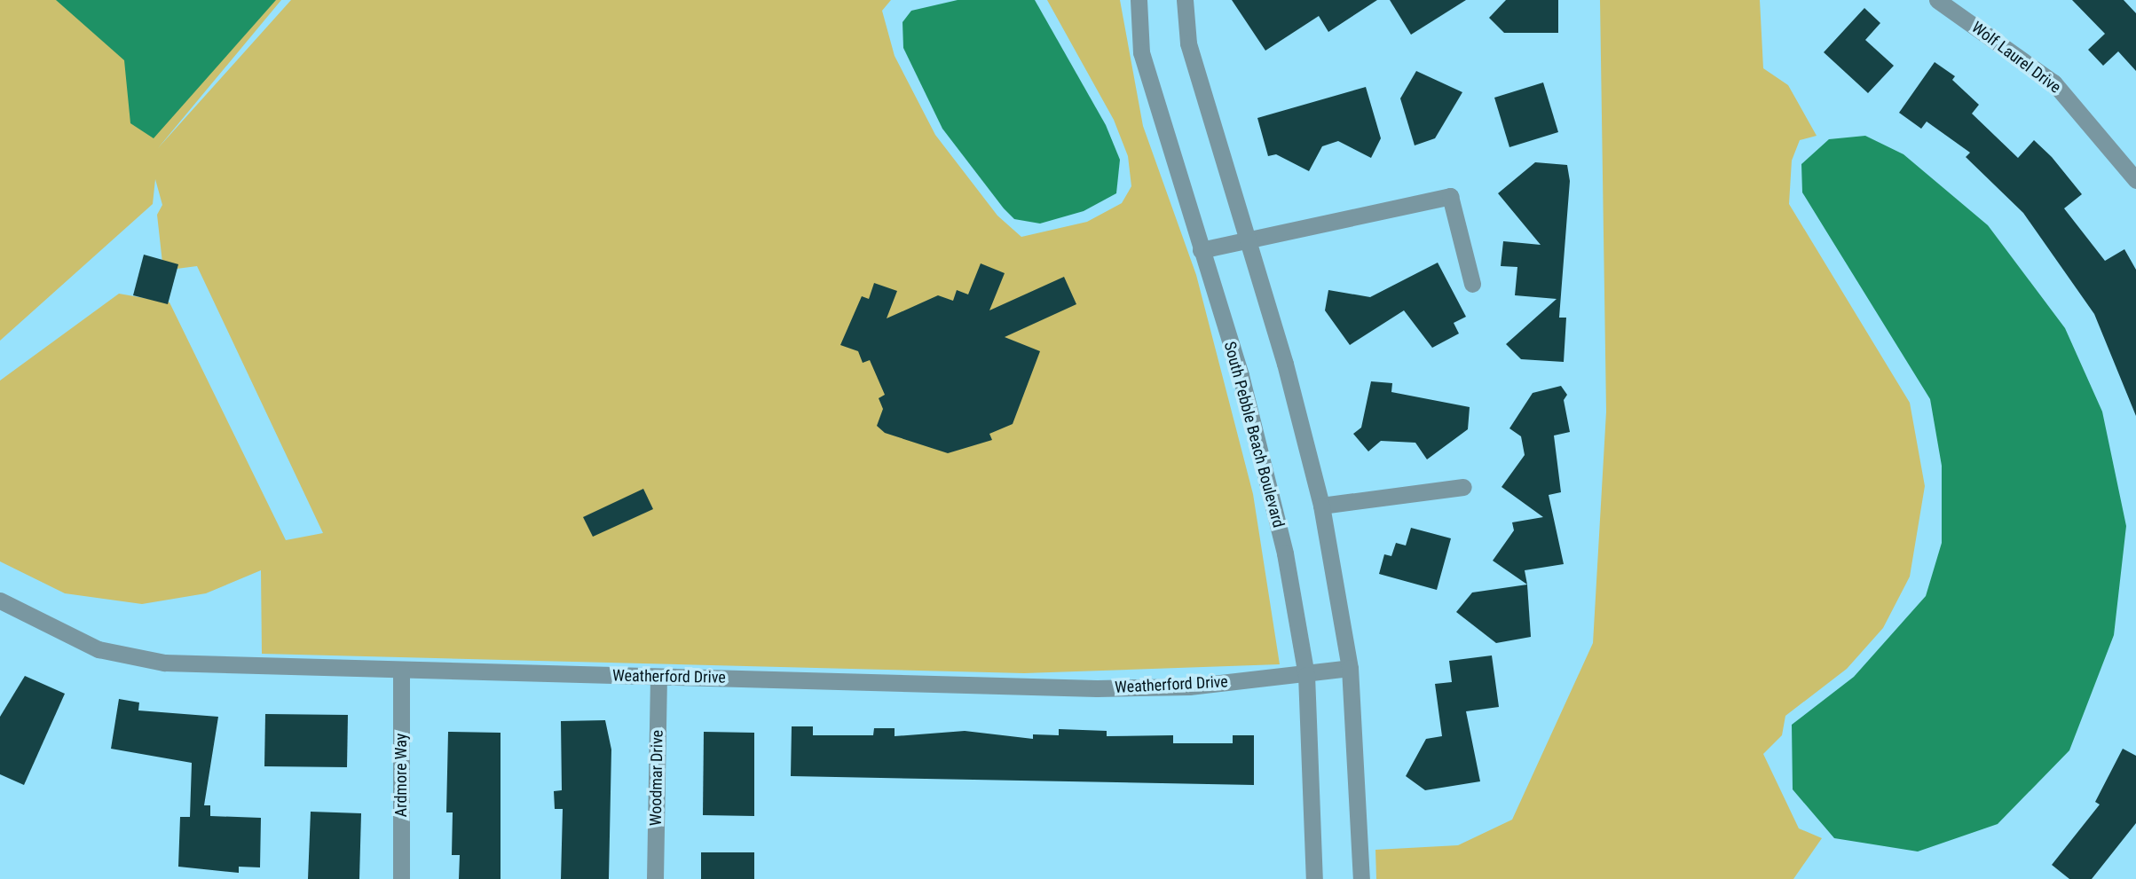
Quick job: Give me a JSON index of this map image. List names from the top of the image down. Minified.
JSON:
{"streets":{"street":["Wolf Laurel Drive","South Pebble Beach Boulevard","Weatherford Drive","Ardmore Way","Woodmar Drive"]},"crossings":[["South Pebble Beach Boulevard","Weatherford Drive"],["Weatherford Drive","Ardmore Way"],["Weatherford Drive","Woodmar Drive"]]}
